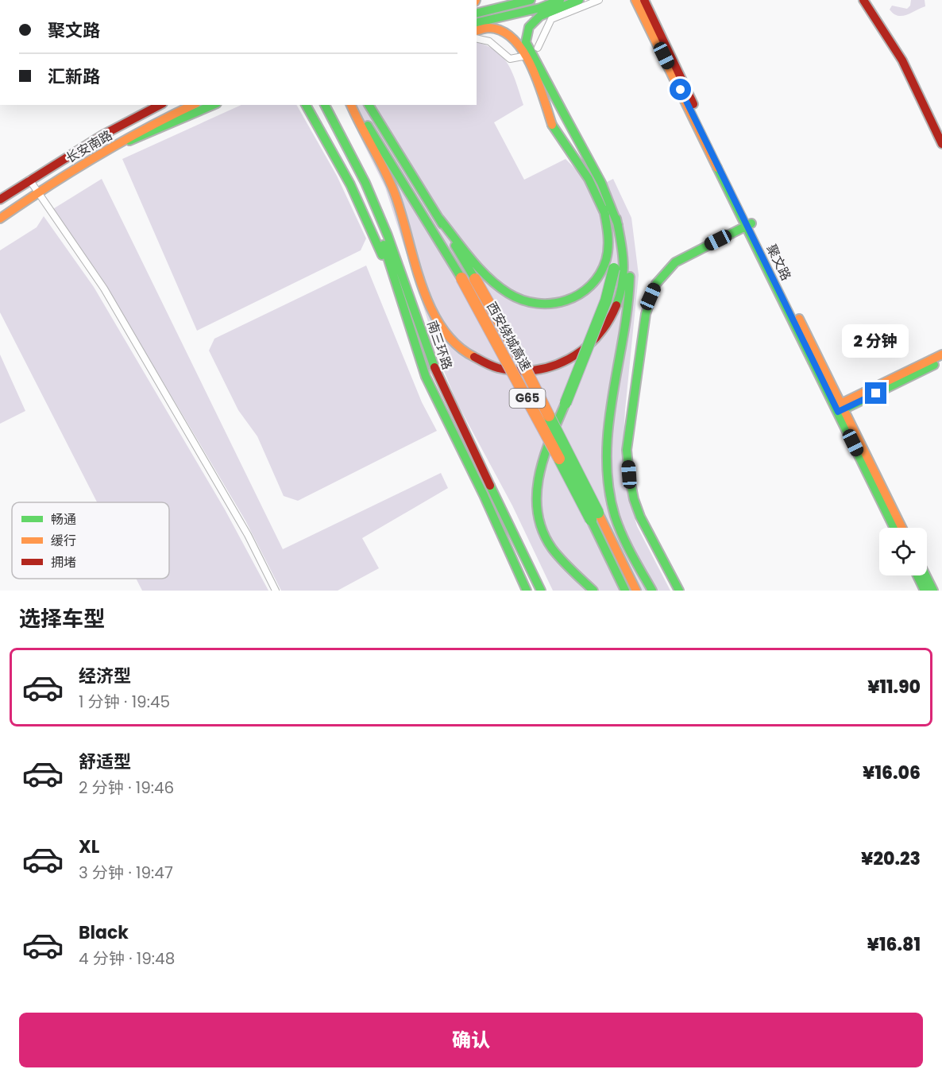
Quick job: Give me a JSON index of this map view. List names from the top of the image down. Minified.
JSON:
{"streets":{"main road":["长安南路","聚文路","西安绕城高速","南三环路","G65"]},"legend":["畅通","缓行","拥堵"],"page":{"banner":["聚文路","汇新路"],"bubble":"2 分钟","heading":"选择车型","list":[{"name":"经济型","note":"1 分钟 · 19:45","value":"¥11.90"},{"name":"舒适型","note":"2 分钟 · 19:46","value":"¥16.06"},{"name":"XL","note":"3 分钟 · 19:47","value":"¥20.23"},{"name":"Black","note":"4 分钟 · 19:48","value":"¥16.81"}],"buttons":"确认"}}
